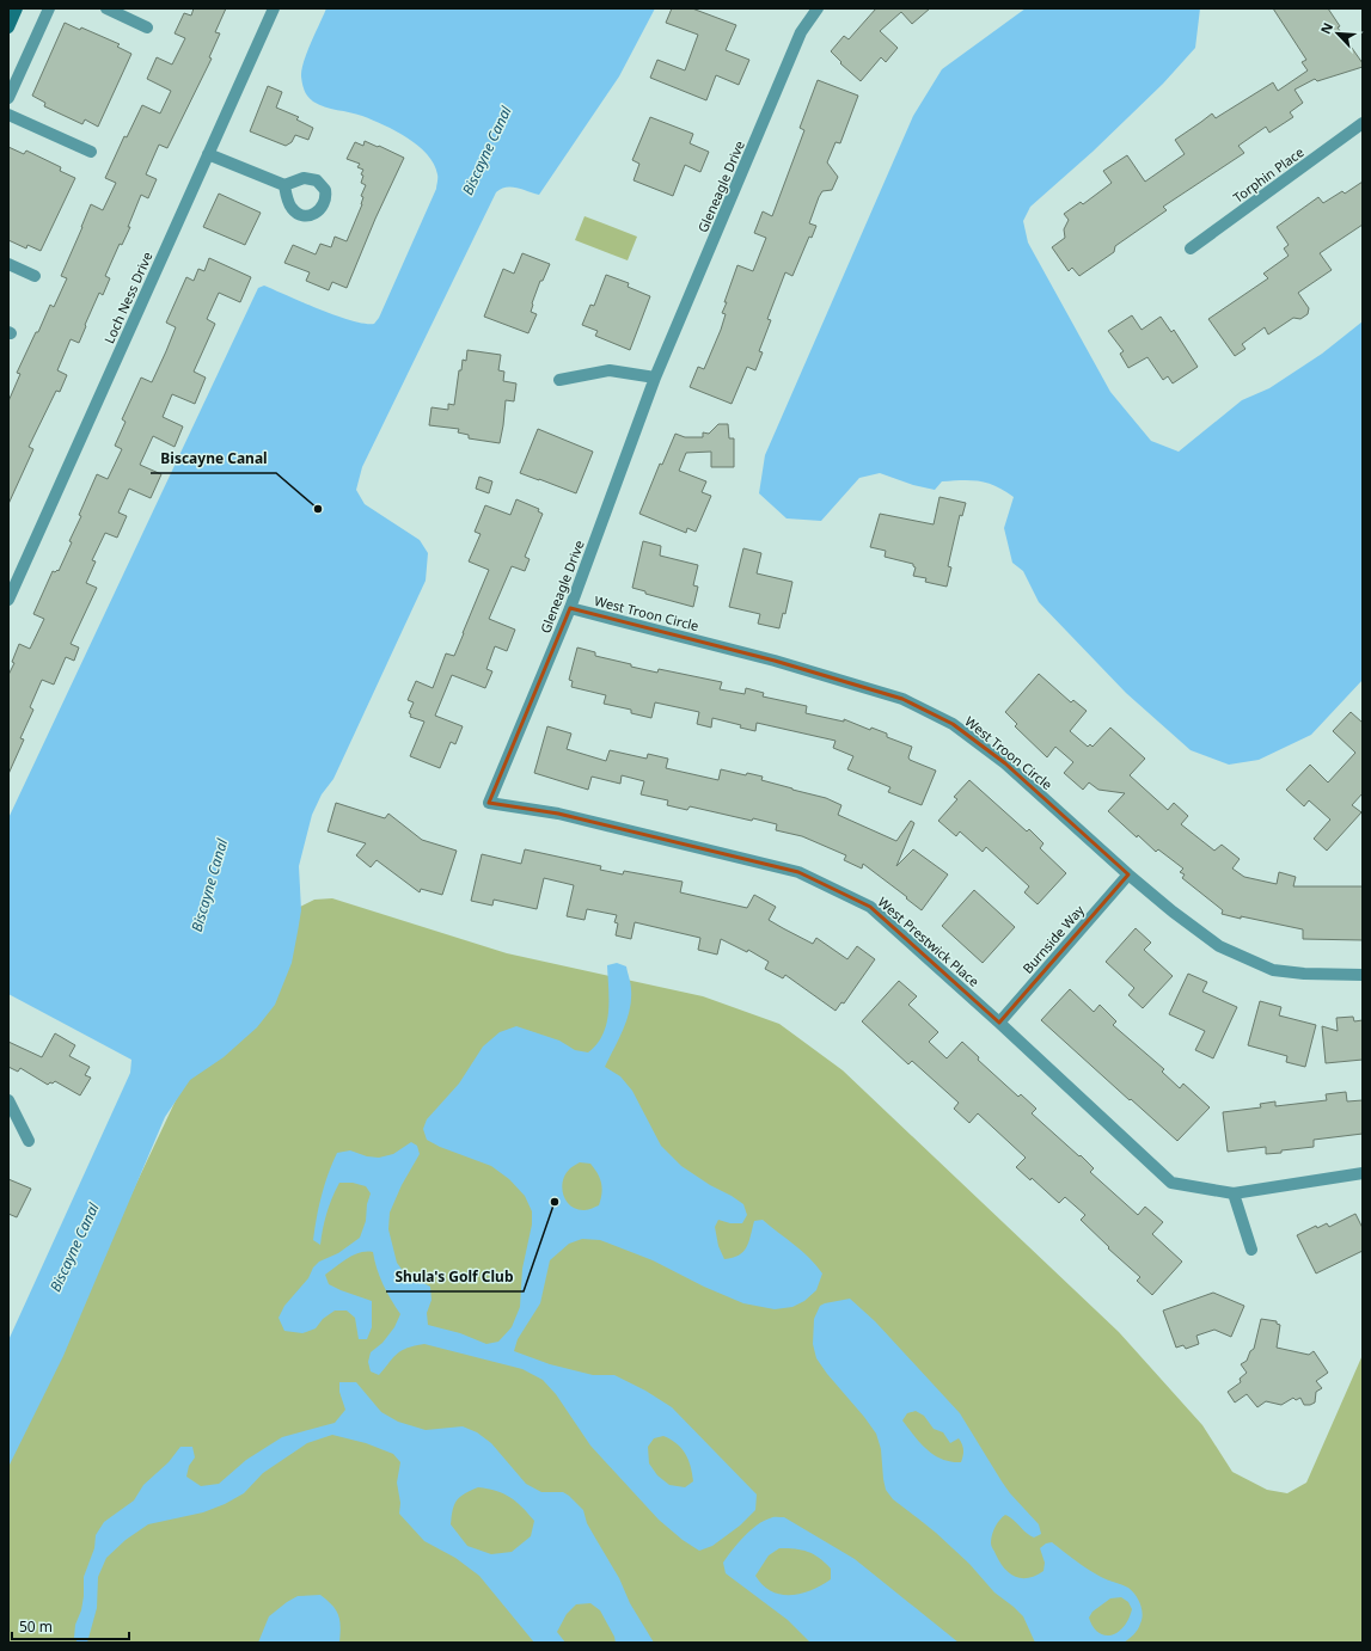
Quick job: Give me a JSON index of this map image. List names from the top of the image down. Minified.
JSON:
{"streets":{"street":["Torphin Place","Gleneagle Drive","Loch Ness Drive","West Troon Circle","Burnside Way","West Prestwick Place"]},"crossings":[["Gleneagle Drive","West Troon Circle"],["Gleneagle Drive","West Prestwick Place"],["West Troon Circle","Burnside Way"],["Burnside Way","West Prestwick Place"]],"water":["Biscayne Canal"],"places":["Biscayne Canal","Shula's Golf Club"],"scale_bar":"50 m","north":"top left"}
